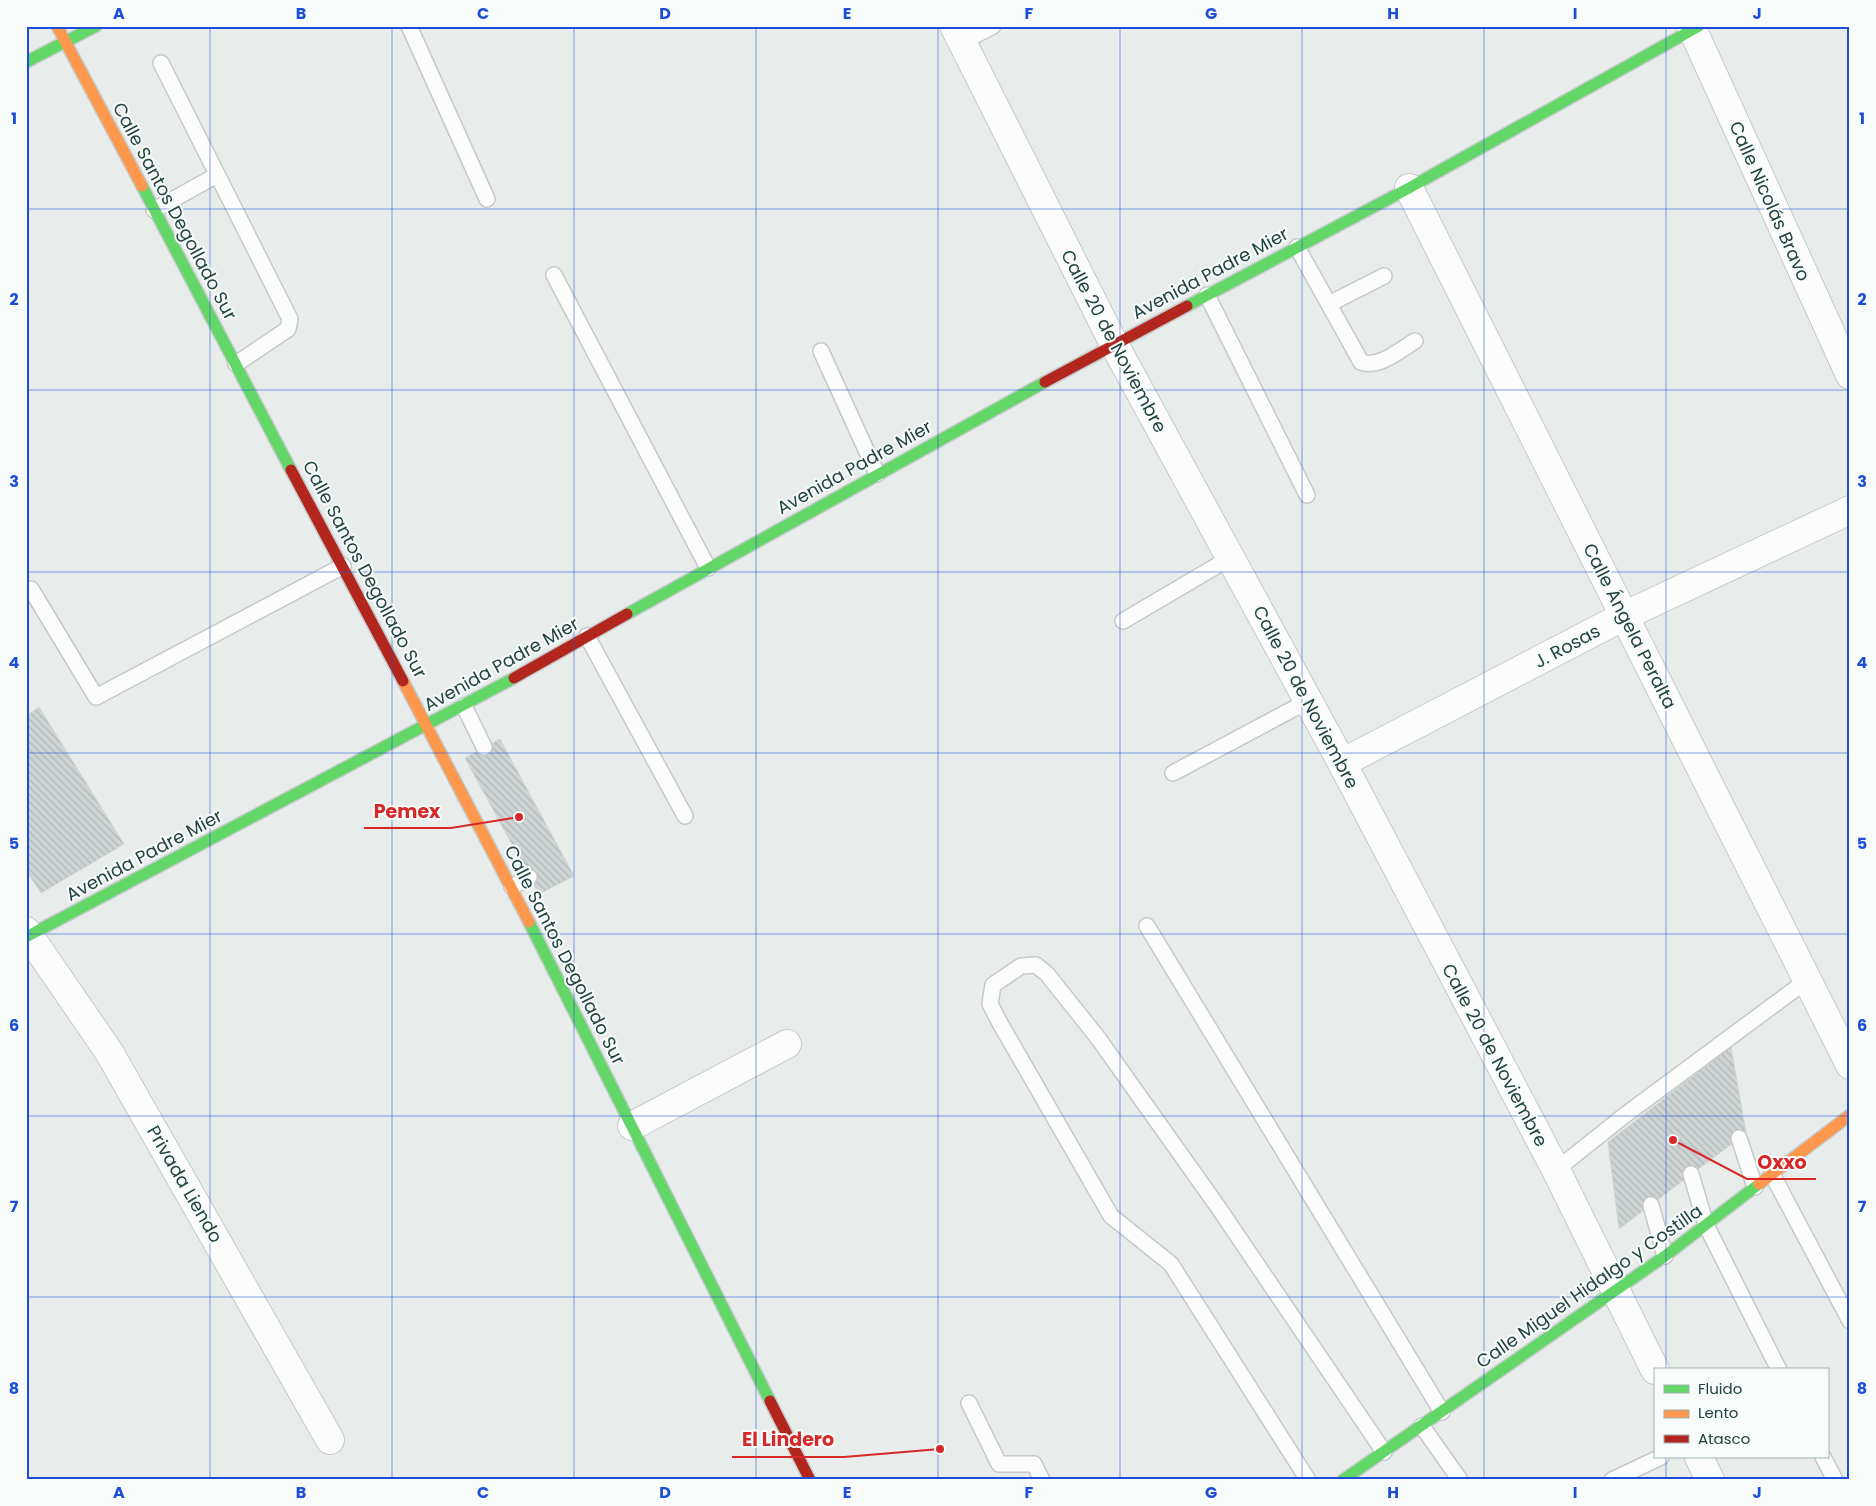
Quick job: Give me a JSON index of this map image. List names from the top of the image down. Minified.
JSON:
{"streets":{"street":["Calle Nicolás Bravo","Calle Santos Degollado Sur","Avenida Padre Mier","Calle 20 de Noviembre","Calle Ángela Peralta","J. Rosas","Privada Liendo","Calle Miguel Hidalgo y Costilla"]},"crossings":[["Calle Nicolás Bravo","Avenida Padre Mier"],["Calle Santos Degollado Sur","Avenida Padre Mier"],["Avenida Padre Mier","Calle 20 de Noviembre"],["Avenida Padre Mier","Calle Ángela Peralta"],["Avenida Padre Mier","Privada Liendo"],["Calle 20 de Noviembre","J. Rosas"],["Calle 20 de Noviembre","Calle Miguel Hidalgo y Costilla"],["Calle Ángela Peralta","J. Rosas"]],"places":["Pemex","Oxxo","El Lindero"],"legend":["Fluido","Lento","Atasco"],"grid":{"columns":["A","B","C","D","E","F","G","H","I","J"],"rows":["1","2","3","4","5","6","7","8"]}}
